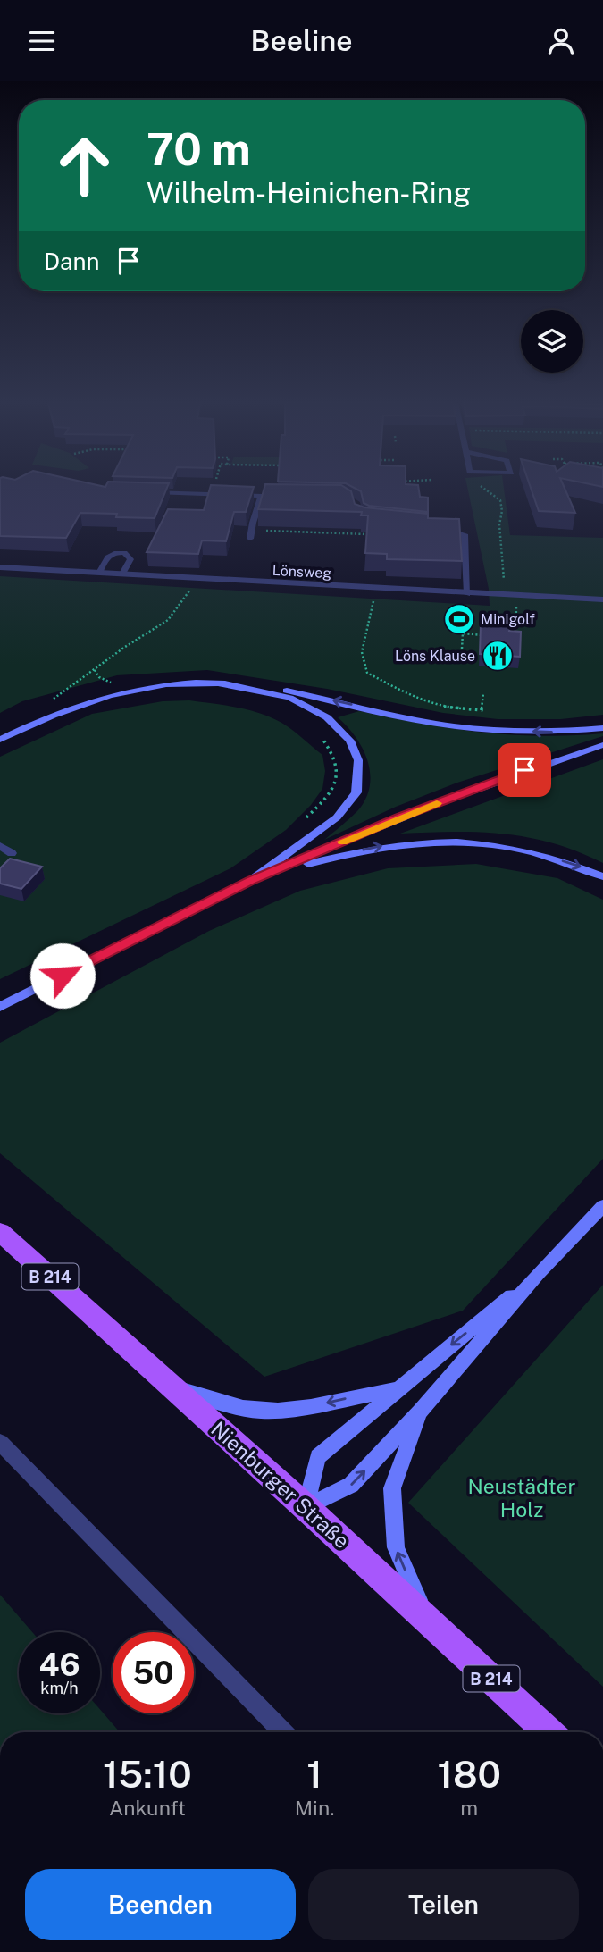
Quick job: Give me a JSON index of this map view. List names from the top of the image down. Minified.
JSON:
{"streets":{"main road":["B 214","Nienburger Straße"],"street":["Lönsweg"]},"parks":["Neustädter Holz"],"places":{"sports":["Minigolf"],"restaurant":["Löns Klause"]},"page":{"header":"Beeline","turn":["70 m","Wilhelm-Heinichen-Ring"],"then":"Dann","speed":"46 km/h","limit":"50","eta":["15:10","Ankunft","1","Min.","180","m"],"buttons":["Beenden","Teilen"]}}
